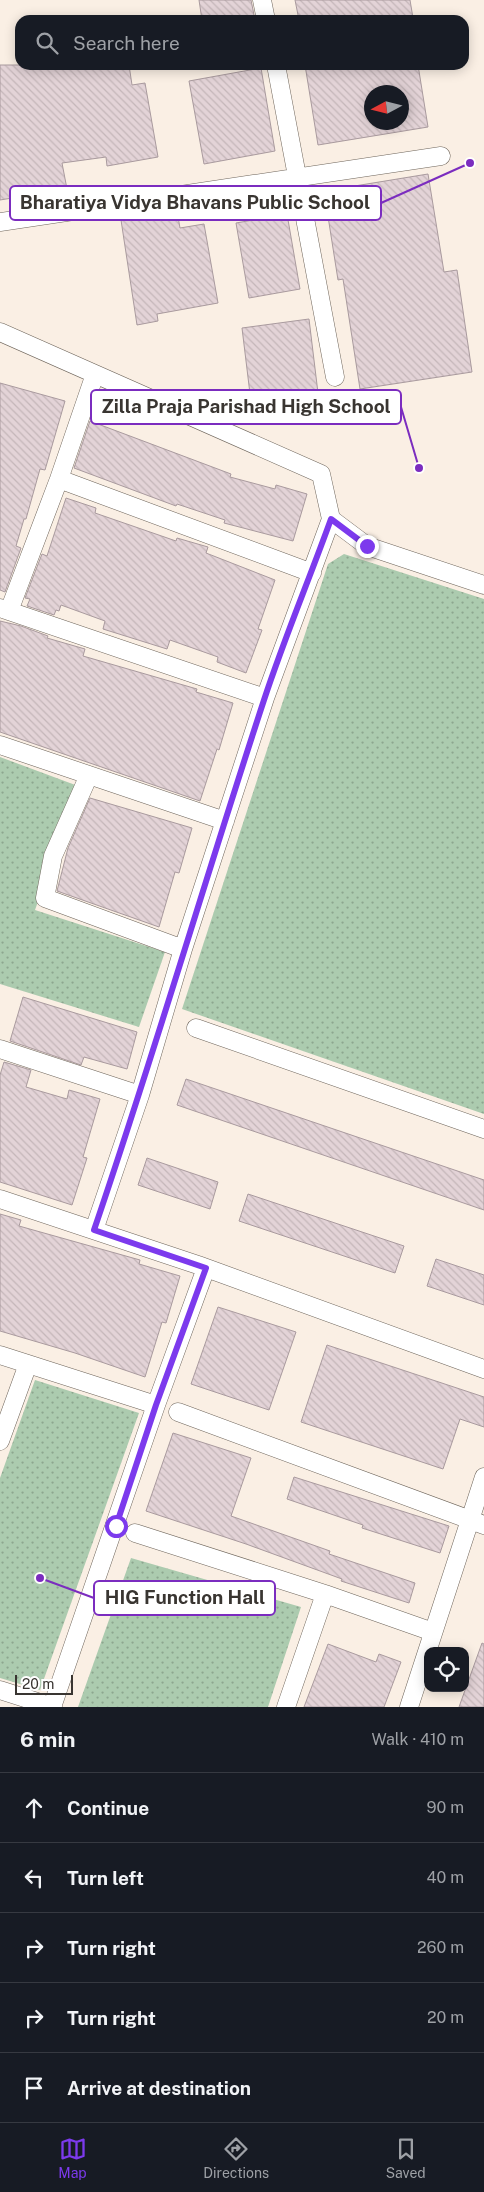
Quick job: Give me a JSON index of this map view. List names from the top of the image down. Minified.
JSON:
{"places":["Bharatiya Vidya Bhavans Public School","Zilla Praja Parishad High School","HIG Function Hall"],"scale_bar":"20 m","north":"left","page":{"search":"Search here","scale":"20 m","heading":["6 min","Walk · 410 m"],"list":[["Continue","90 m"],["Turn left","40 m"],["Turn right","260 m"],["Turn right","20 m"],"Arrive at destination"],"nav":["Map","Directions","Saved"]}}
